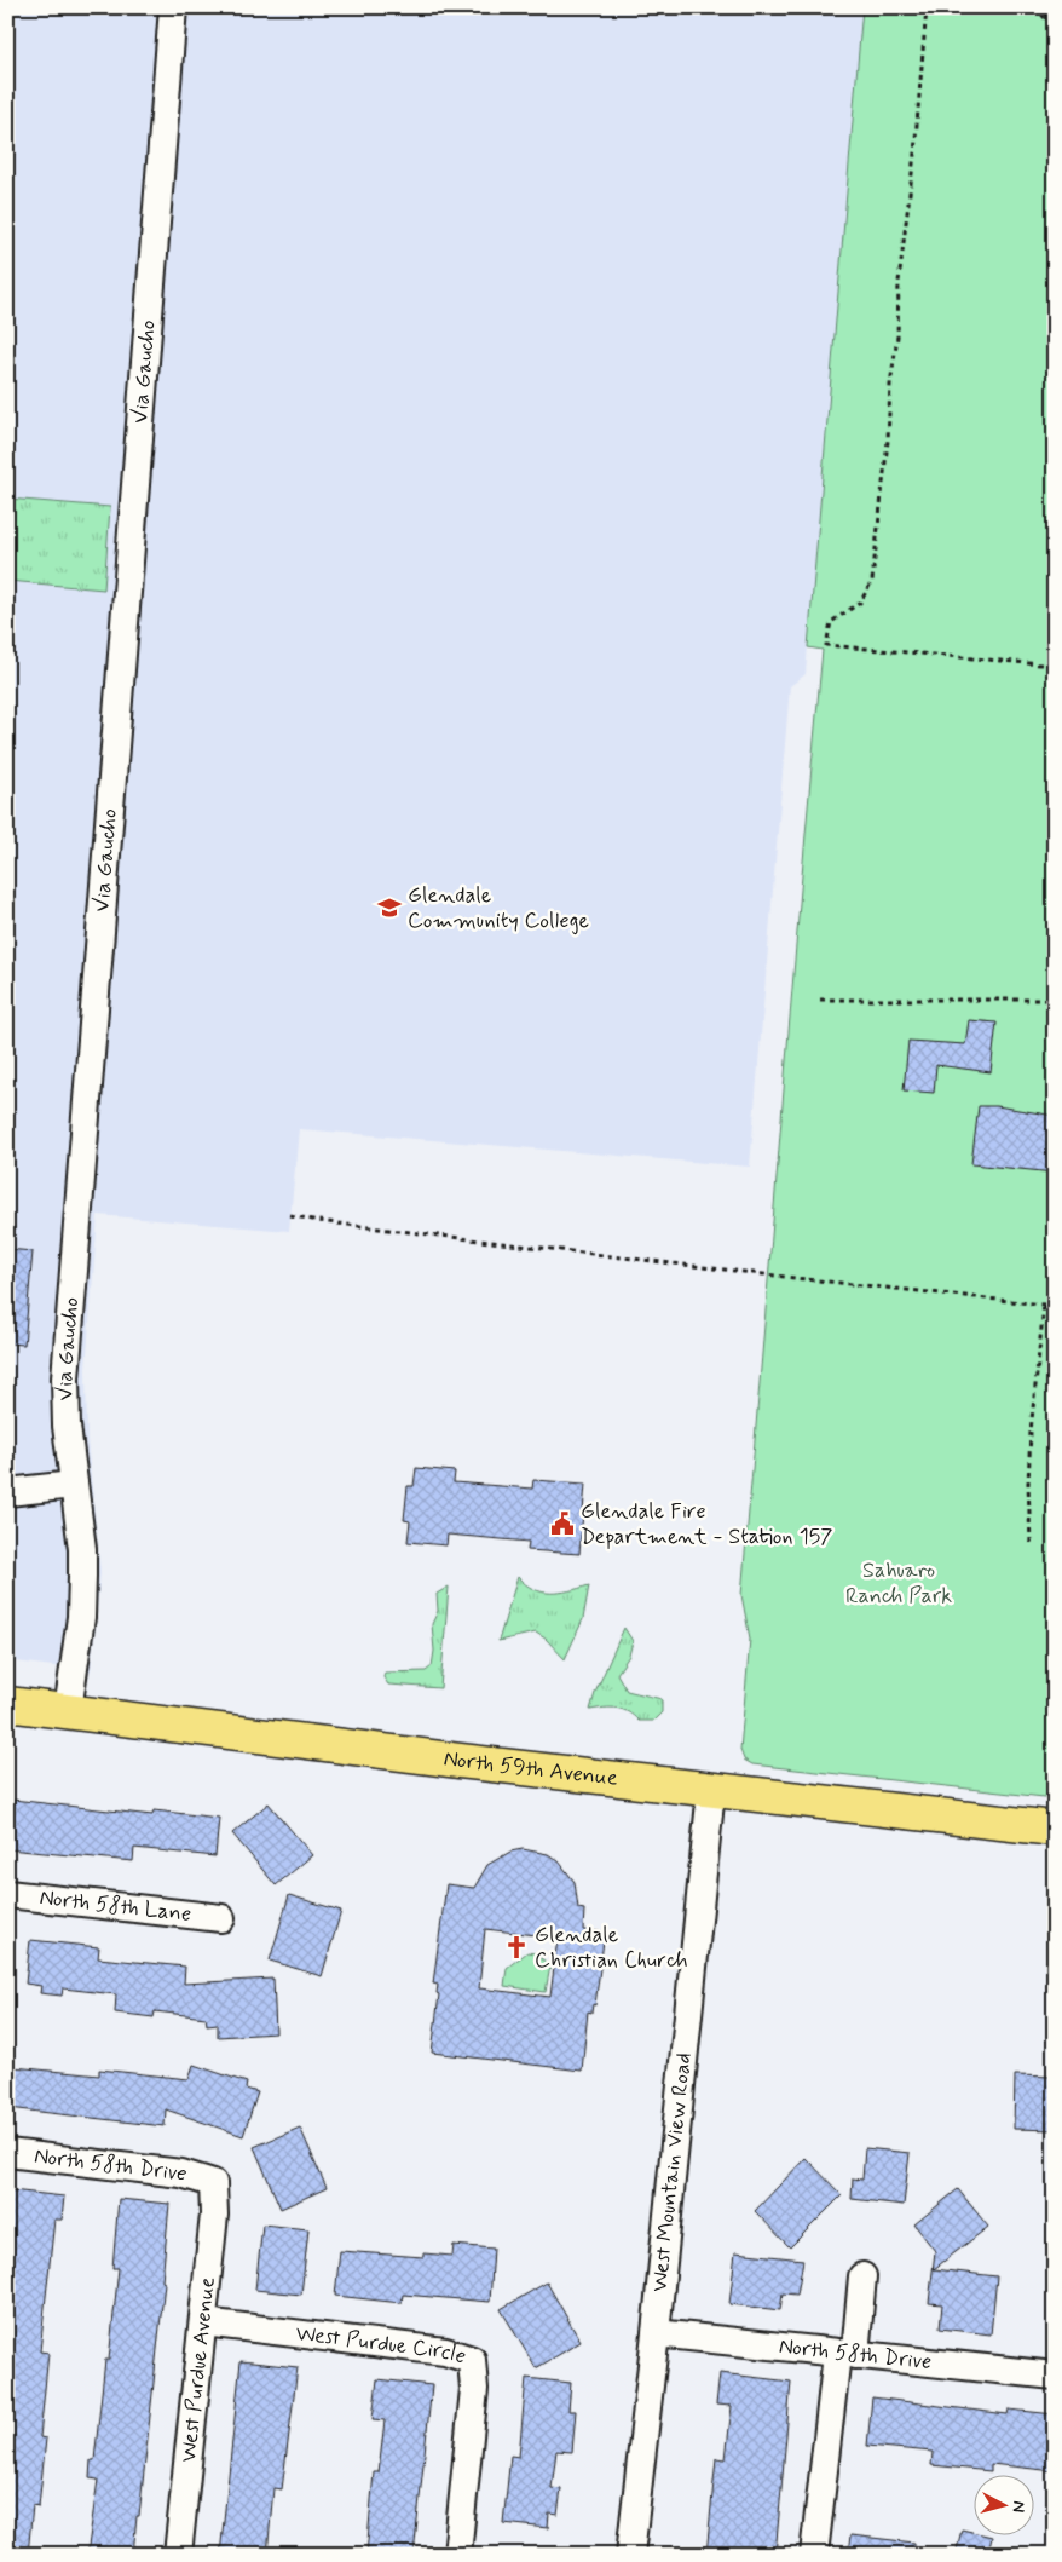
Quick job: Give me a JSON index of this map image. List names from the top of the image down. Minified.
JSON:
{"streets":{"main road":["North 59th Avenue"],"street":["Via Gaucho","North 58th Lane","North 58th Drive","West Mountain View Road","West Purdue Circle","West Purdue Avenue"]},"crossings":[["Via Gaucho","North 59th Avenue"],["North 59th Avenue","West Mountain View Road"],["North 58th Drive","West Mountain View Road"],["North 58th Drive","West Purdue Avenue"],["West Purdue Circle","West Purdue Avenue"]],"parks":["Sahuaro Ranch Park"],"places":{"school or university":["Glendale Community College"],"public building":["Glendale Fire Department - Station 157"],"church":["Glendale Christian Church"]},"north":"right"}
